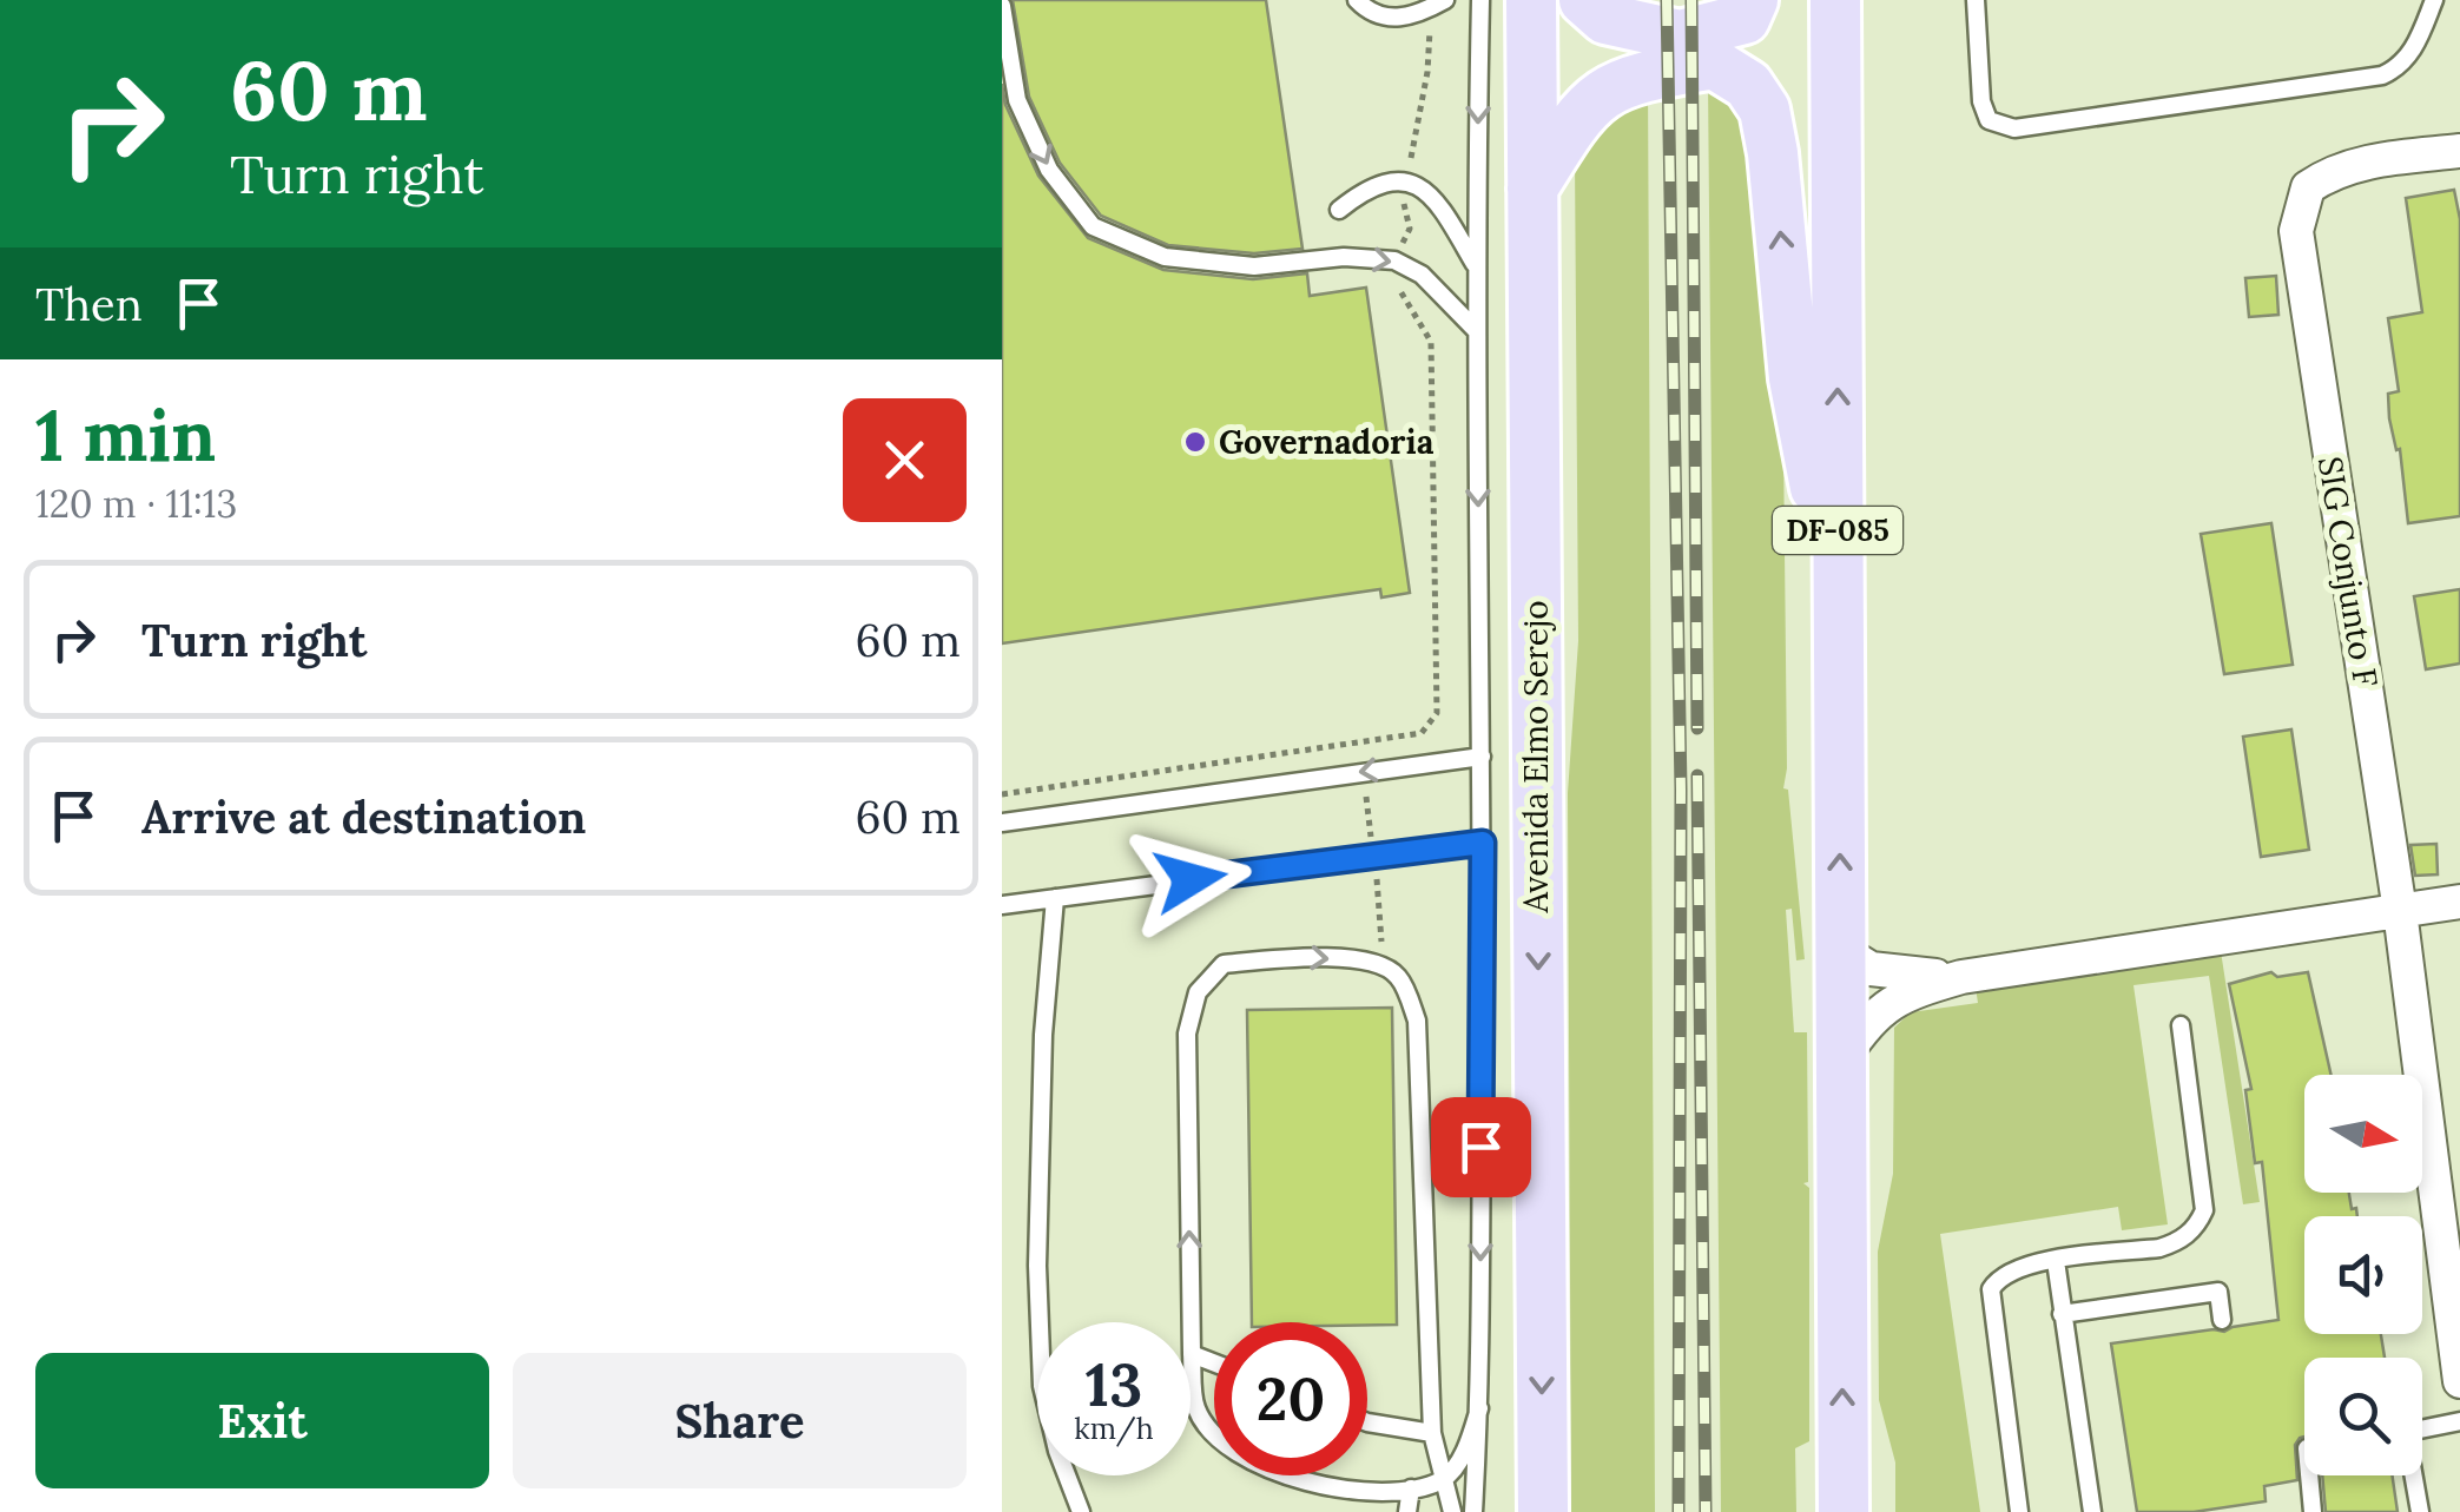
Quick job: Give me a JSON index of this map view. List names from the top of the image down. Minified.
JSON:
{"streets":{"main road":["DF-085","Avenida Elmo Serejo"],"street":["SIG Conjunto F"]},"places":["Governadoria"],"north":"right","page":{"turn":["60 m","Turn right"],"then":"Then","heading":["1 min","120 m · 11:13"],"list":[{"name":"Turn right","value":"60 m"},{"name":"Arrive at destination","value":"60 m"}],"speed":"13 km/h","limit":"20","buttons":["Exit","Share"]}}
